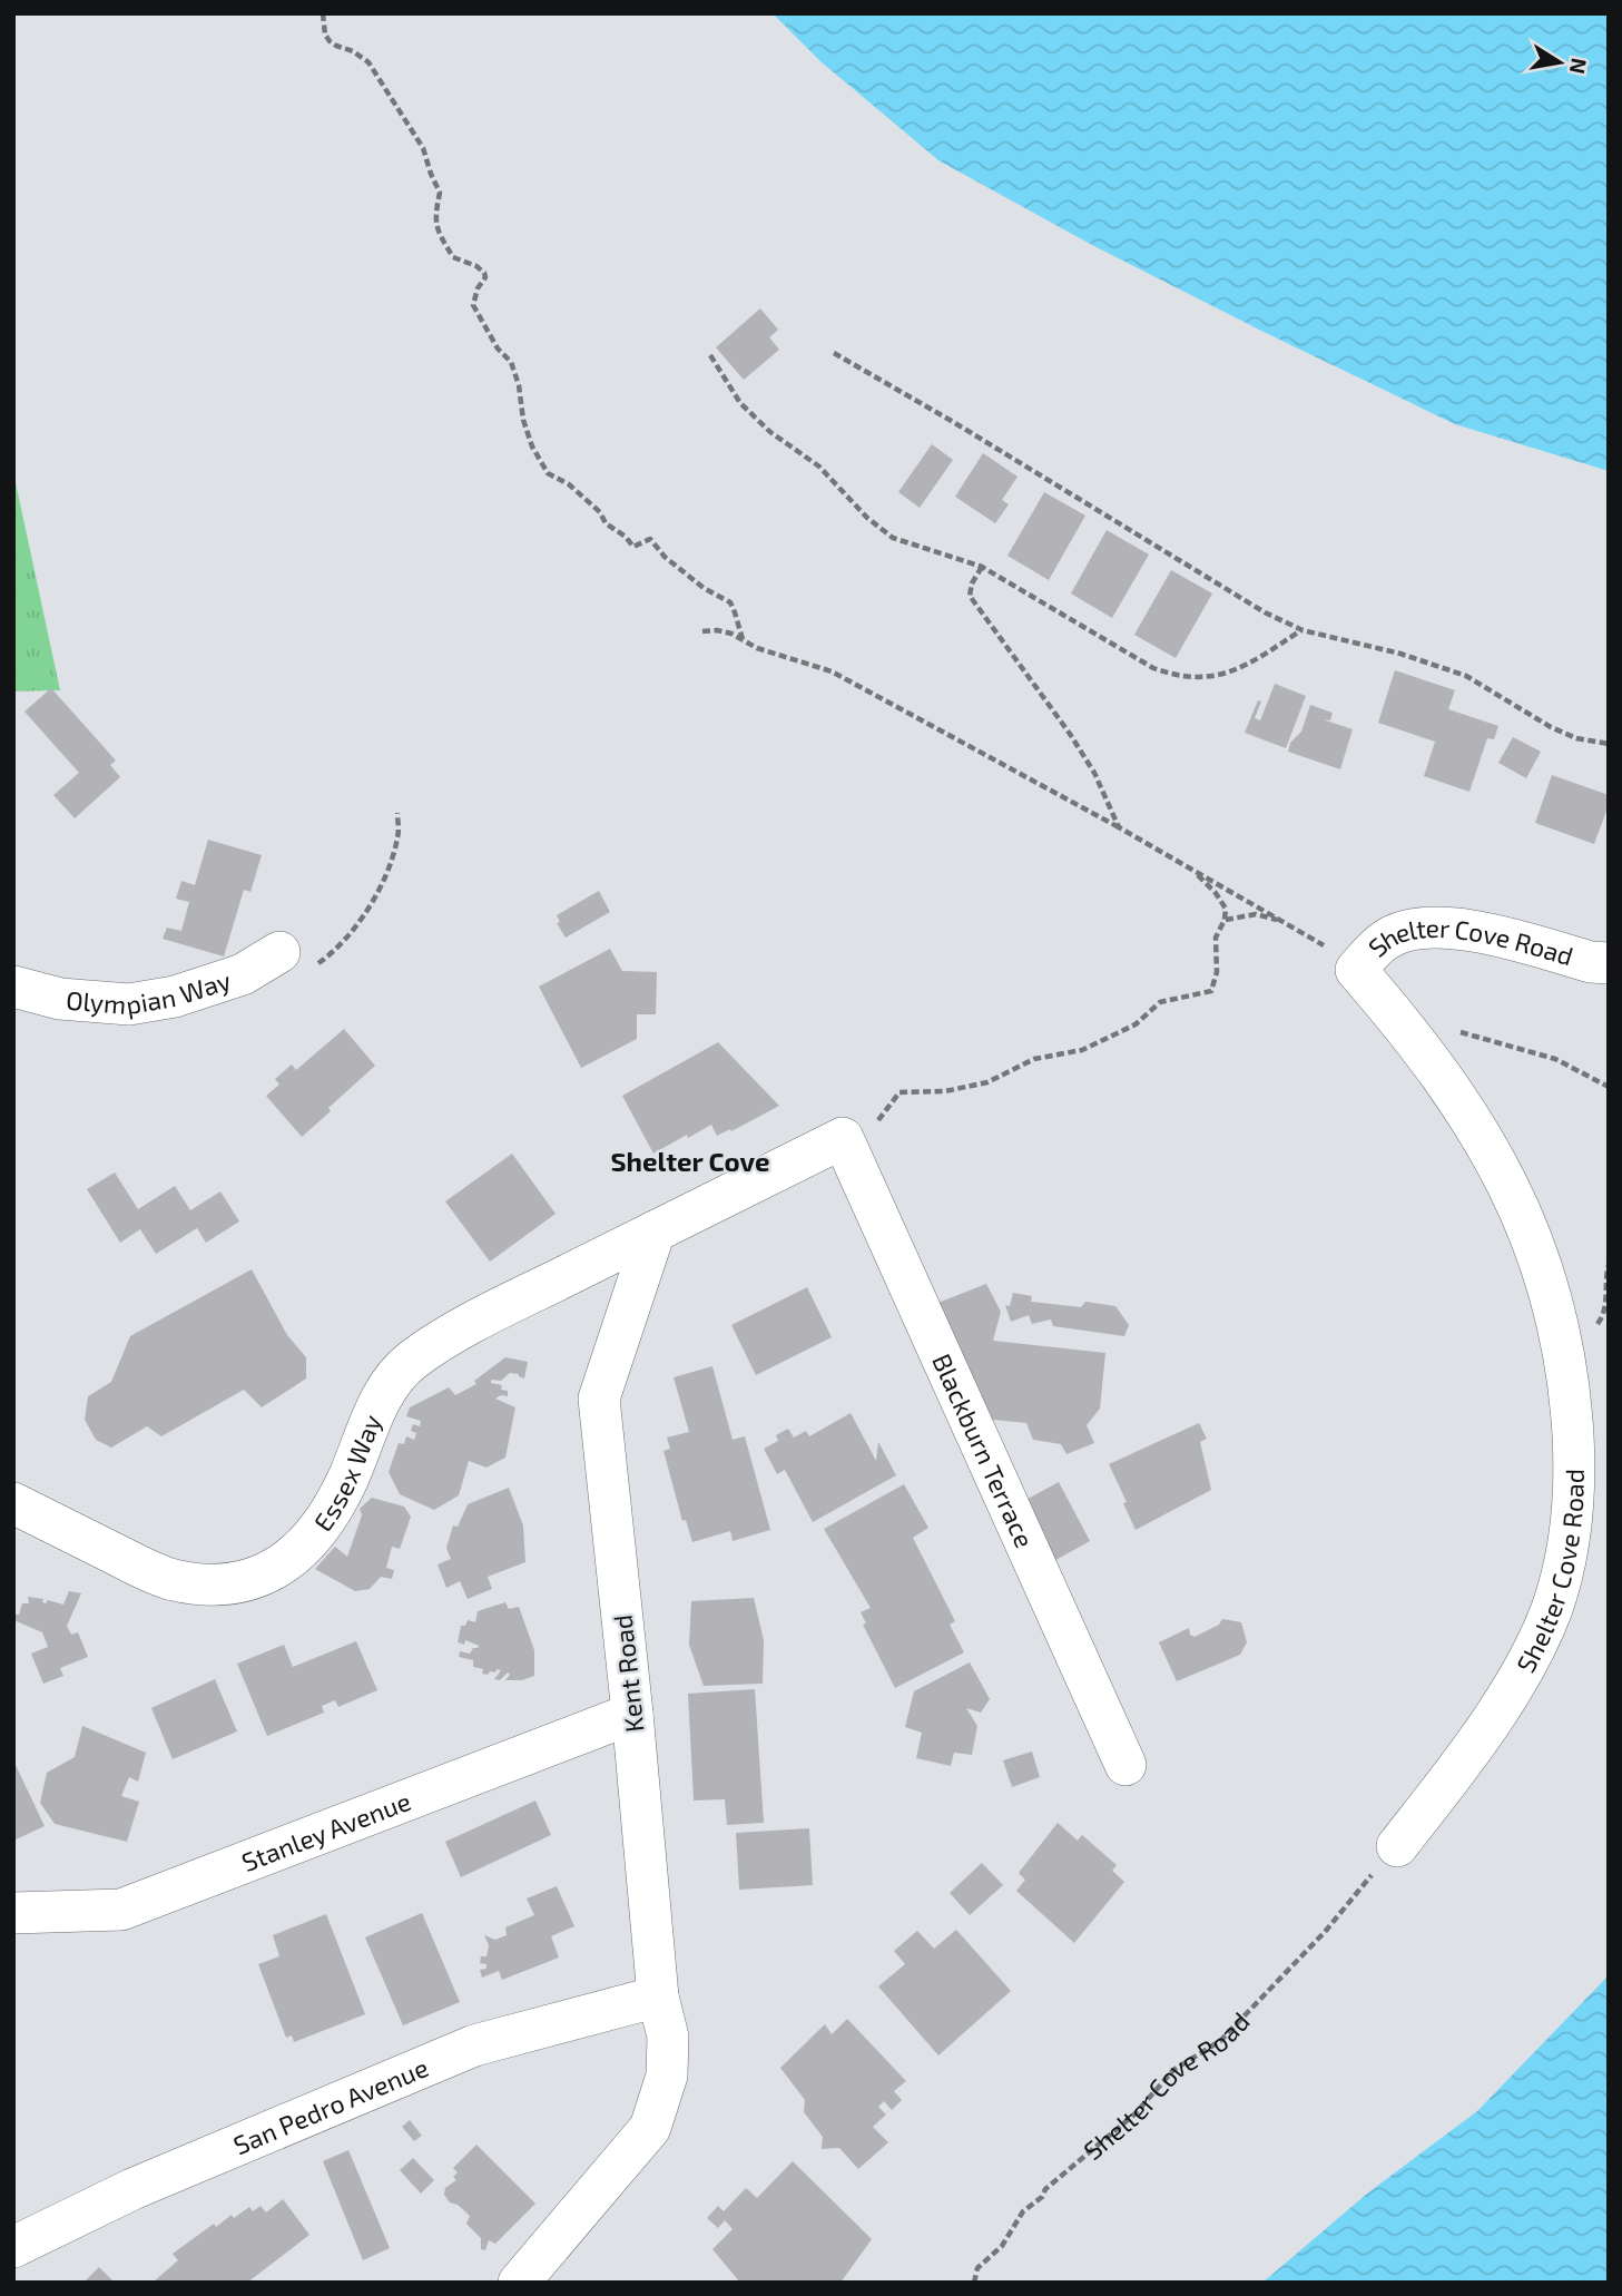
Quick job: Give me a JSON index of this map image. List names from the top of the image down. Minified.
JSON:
{"streets":{"street":["Shelter Cove Road","Olympian Way","Blackburn Terrace","Essex Way","Kent Road","Stanley Avenue","San Pedro Avenue"]},"crossings":[["Essex Way","Kent Road"],["Kent Road","Stanley Avenue"],["Kent Road","San Pedro Avenue"]],"districts":["Shelter Cove"],"north":"right"}
